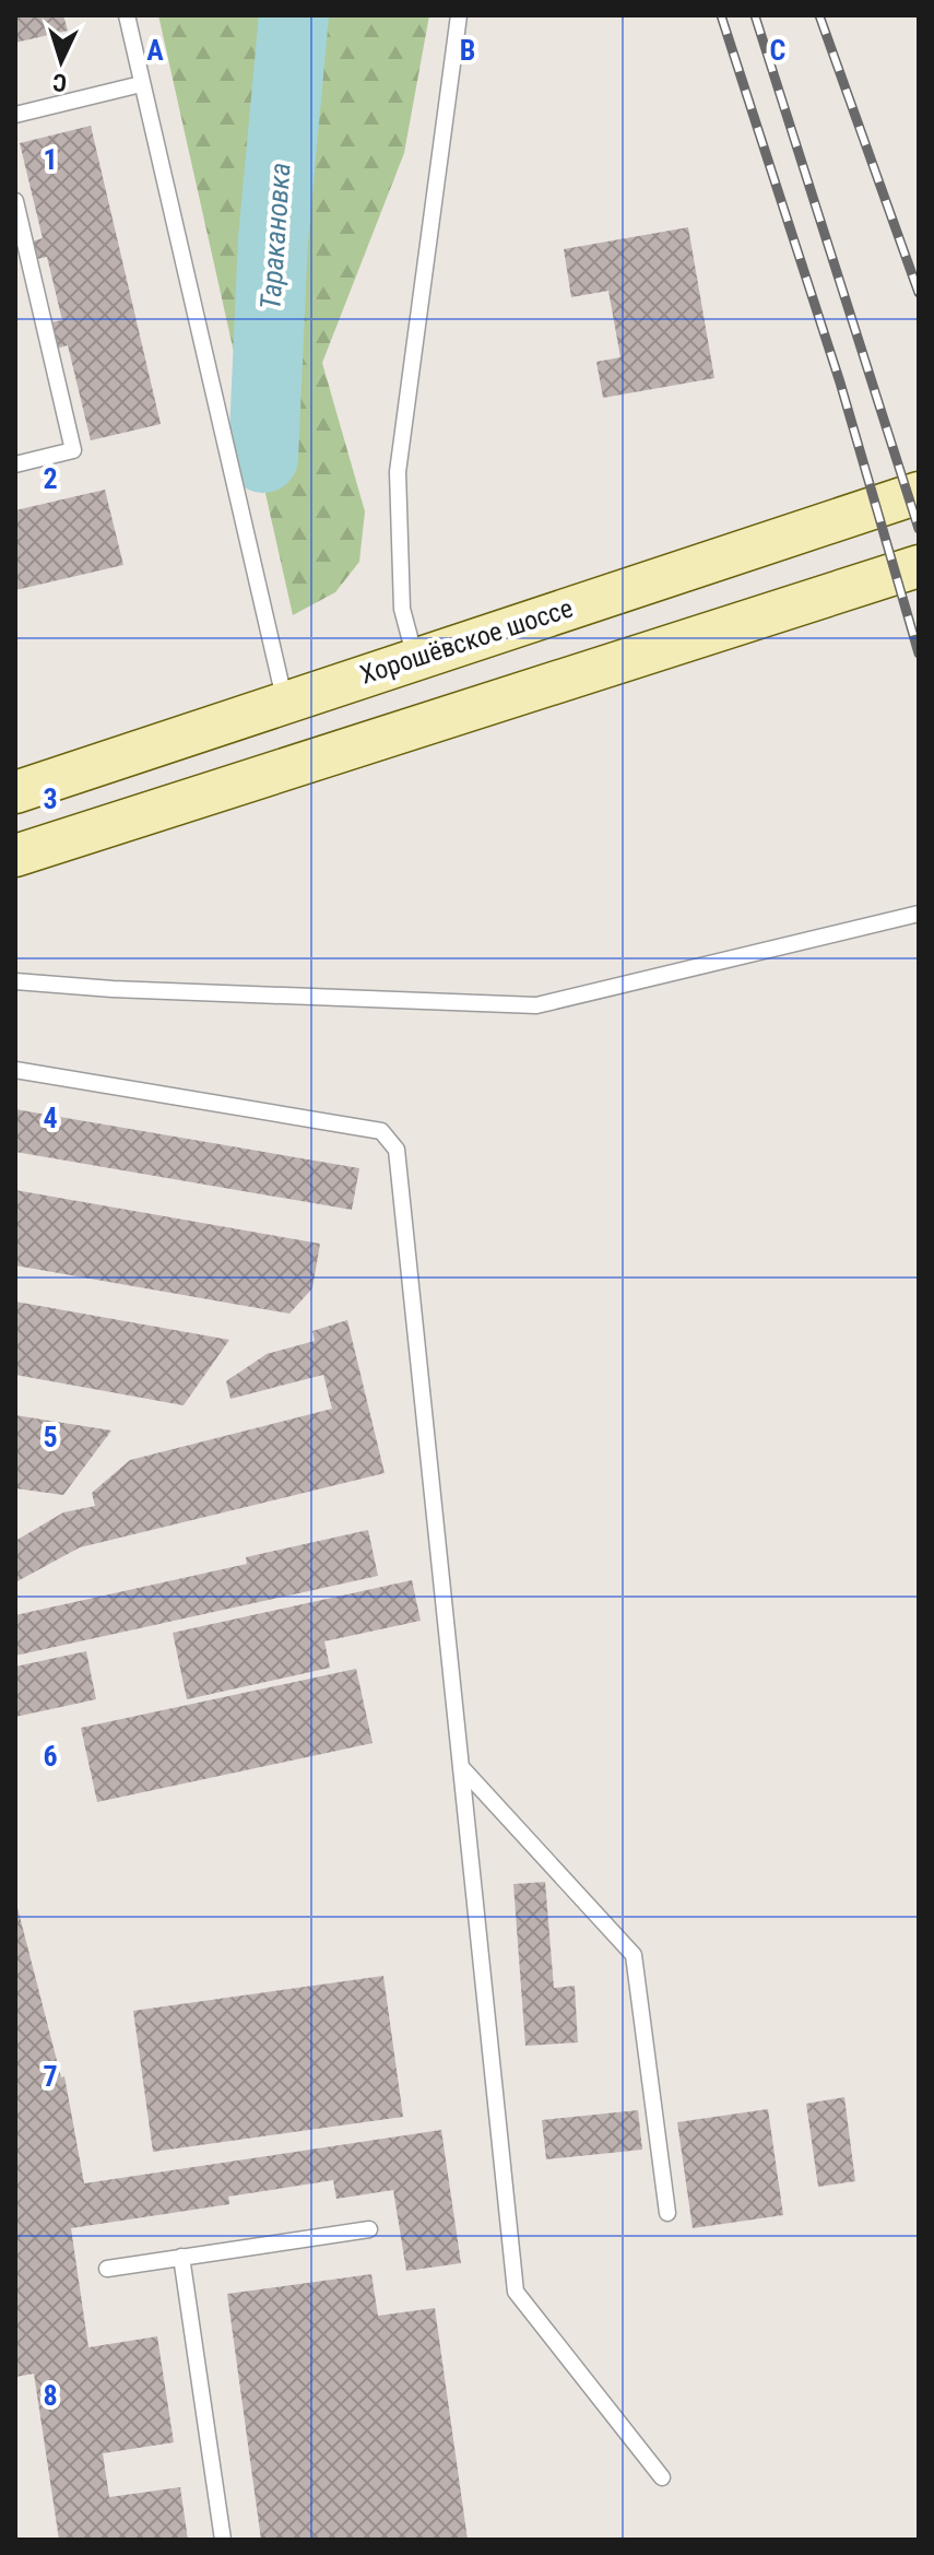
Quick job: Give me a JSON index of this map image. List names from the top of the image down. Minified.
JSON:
{"streets":{"main road":["Хорошёвское шоссе"]},"water":["Таракановка"],"north":"bottom","grid":{"columns":["A","B","C"],"rows":["1","2","3","4","5","6","7","8"]}}
